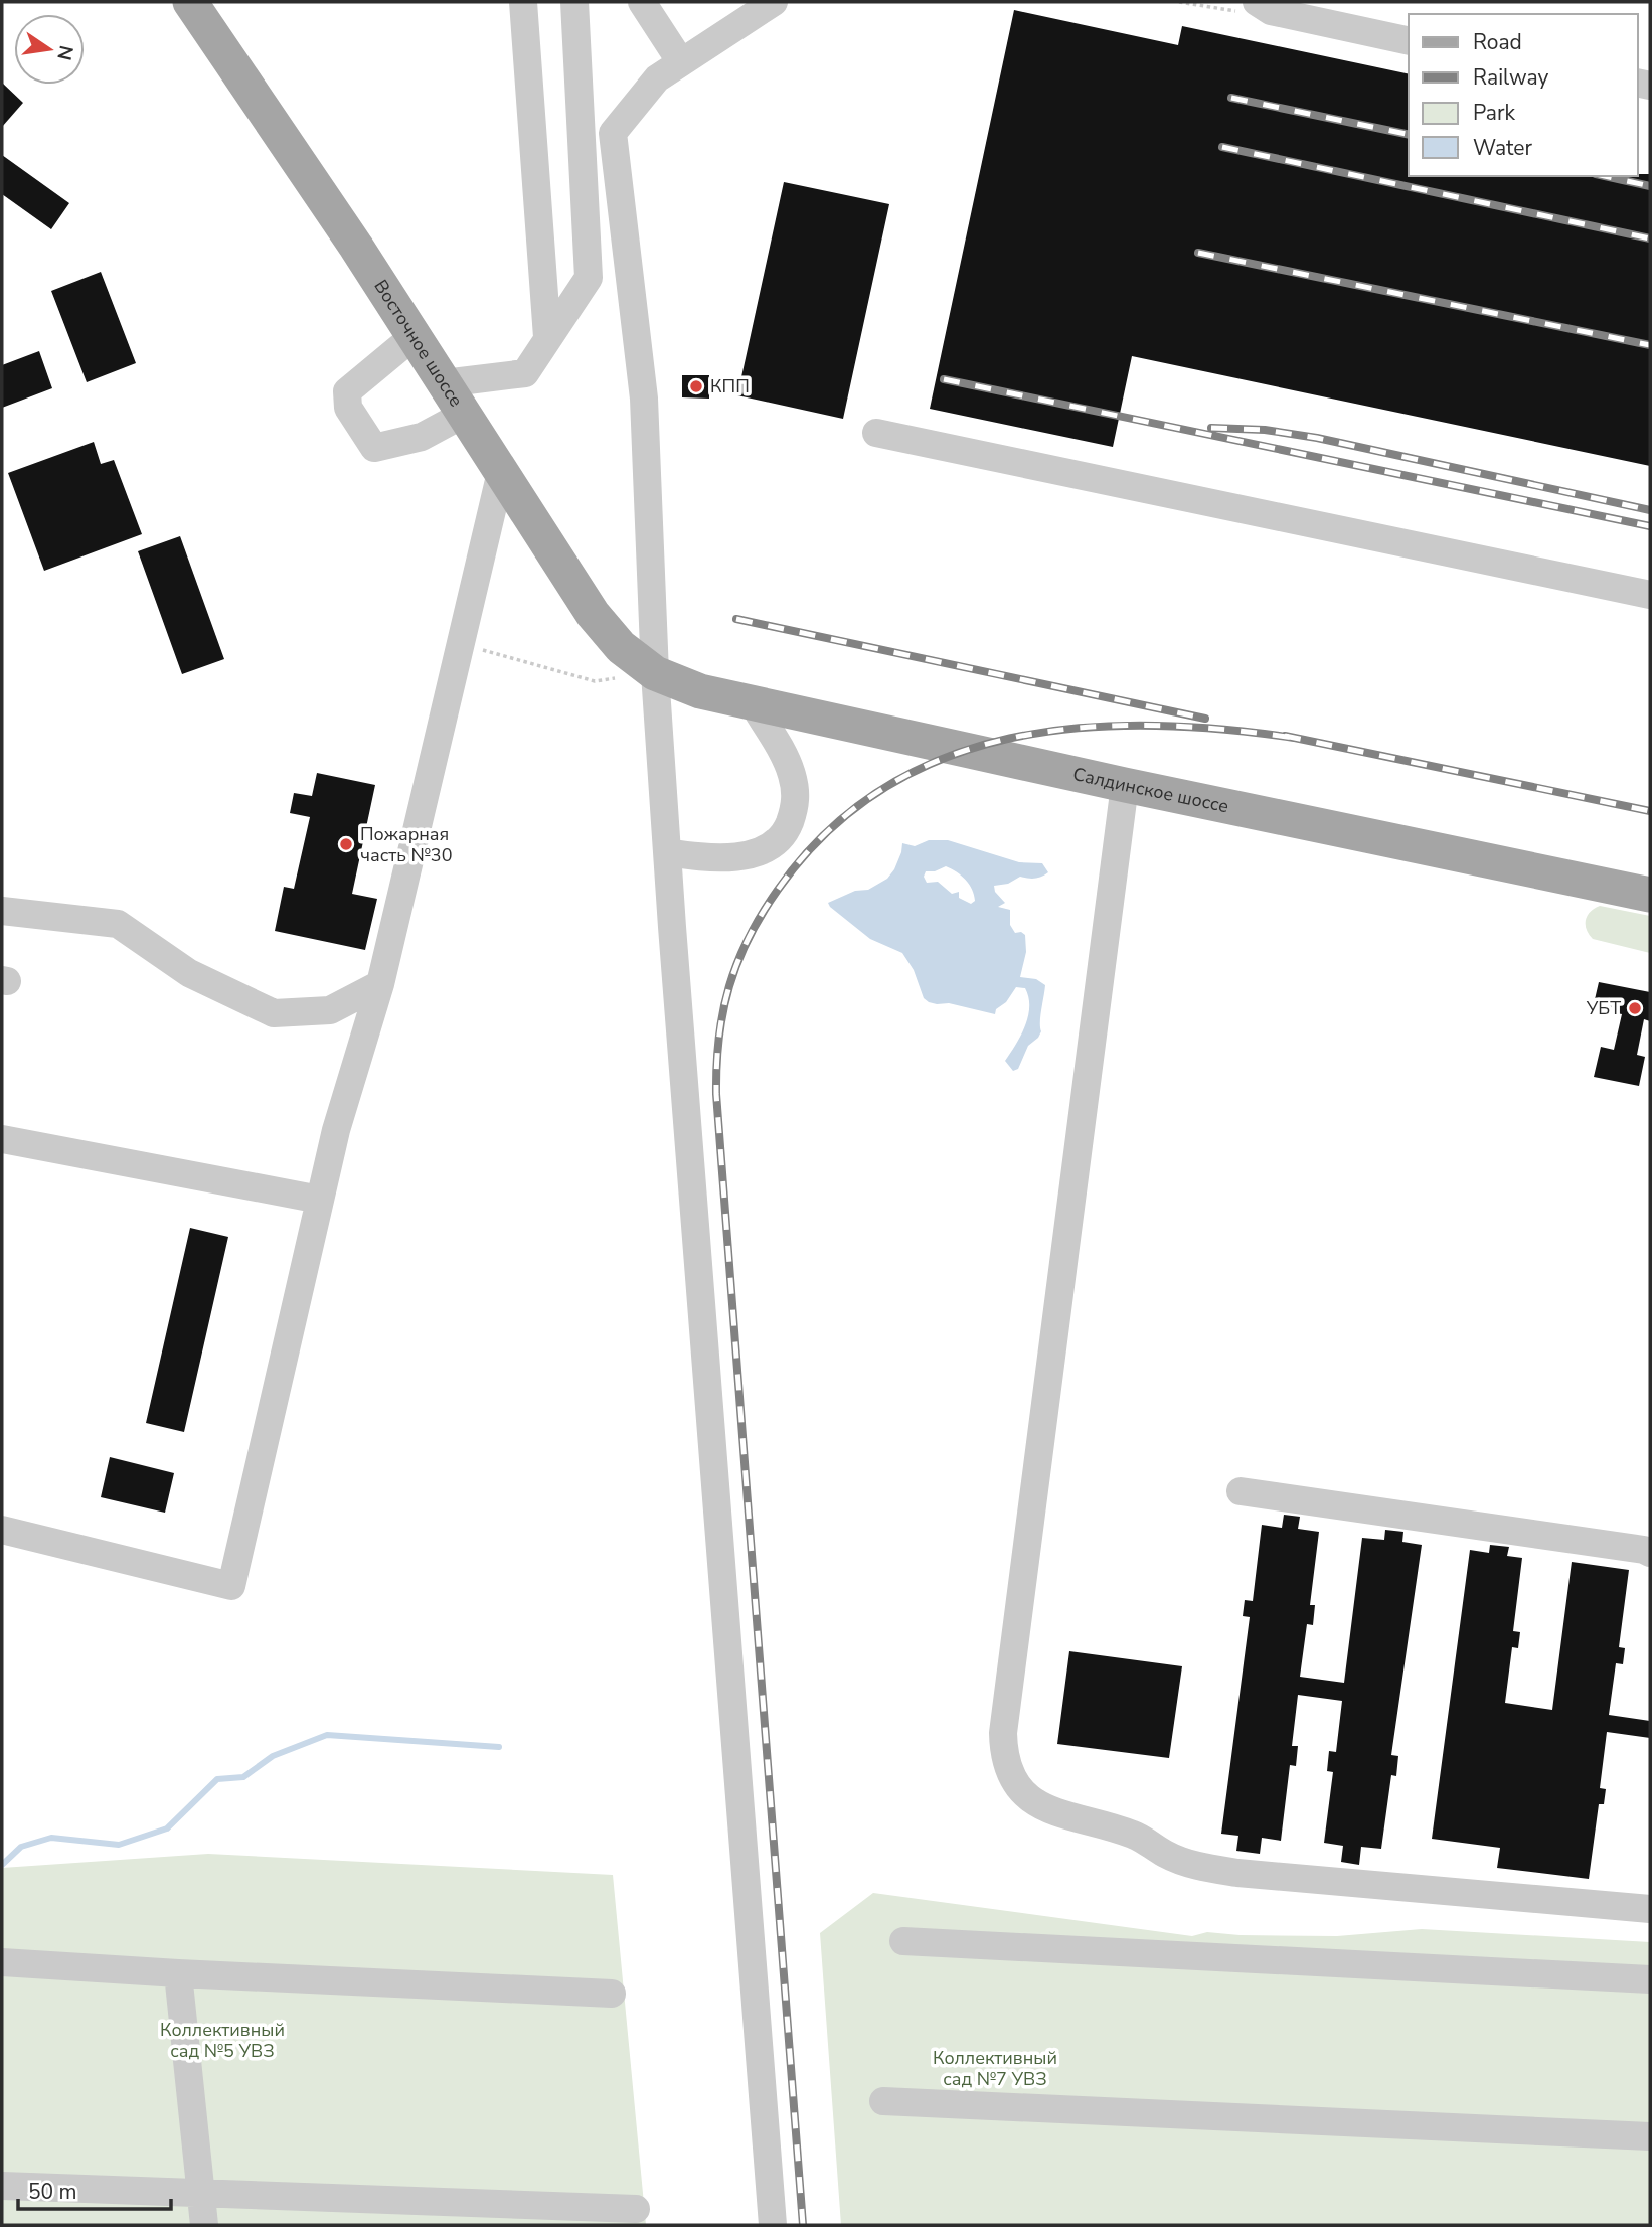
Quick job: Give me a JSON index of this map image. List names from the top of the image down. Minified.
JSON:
{"streets":{"main road":["Восточное шоссе","Салдинское шоссе"]},"crossings":[["Восточное шоссе","Салдинское шоссе"]],"parks":["Коллективный сад №5 УВЗ","Коллективный сад №7 УВЗ"],"places":["КПП","Пожарная часть №30","УБТ"],"legend":["Road","Railway","Park","Water"],"scale_bar":"50 m","north":"right"}
